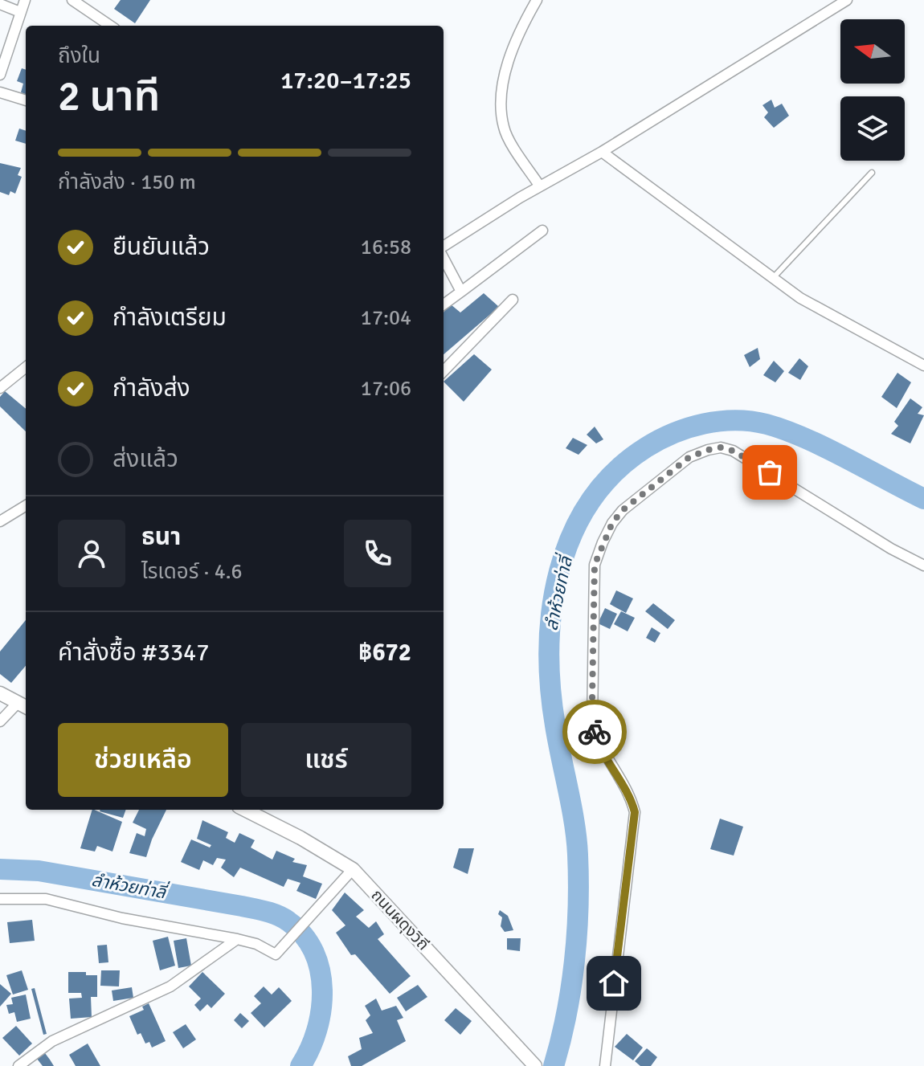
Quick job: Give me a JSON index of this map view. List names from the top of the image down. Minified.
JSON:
{"streets":{"main road":["ถนนผดุงวิถี"]},"water":["ลำห้วยท่าลี่"],"north":"left","page":{"heading":["2 นาที","ถึงใน","17:20–17:25"],"panel":["ธนา","ไรเดอร์ · 4.6","คำสั่งซื้อ #3347","฿672"],"bar":"กำลังส่ง · 150 m","list":[["ยืนยันแล้ว","16:58"],["กำลังเตรียม","17:04"],["กำลังส่ง","17:06"],"ส่งแล้ว"],"buttons":["ช่วยเหลือ","แชร์"]}}
